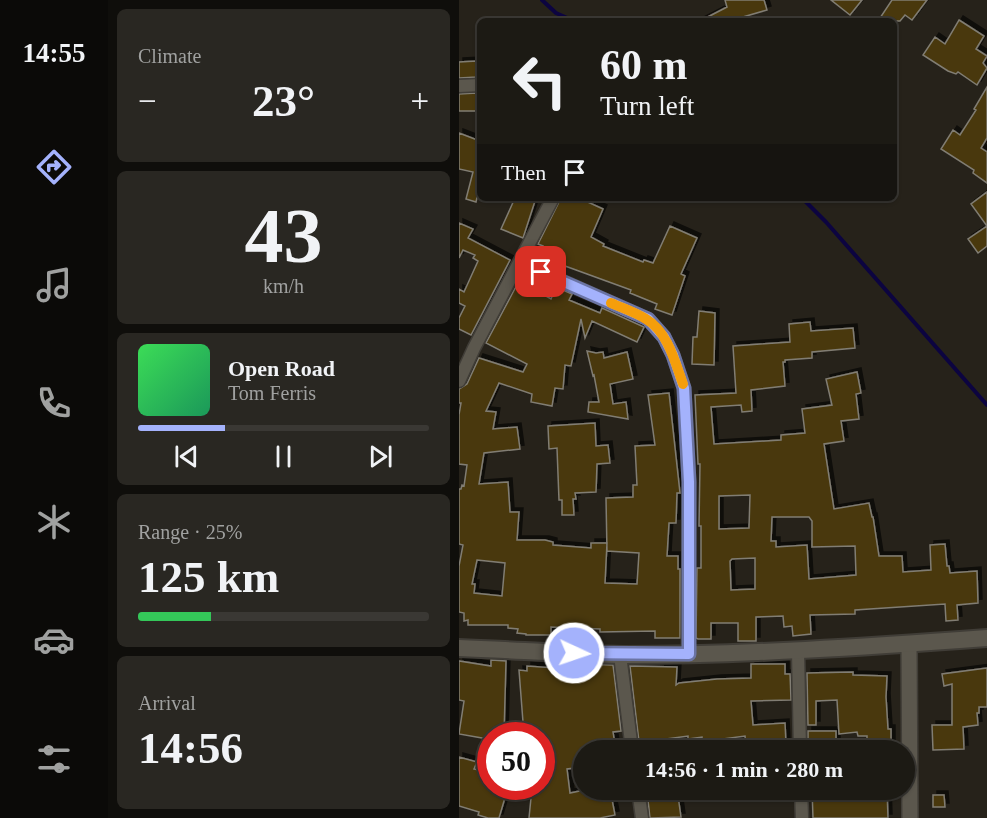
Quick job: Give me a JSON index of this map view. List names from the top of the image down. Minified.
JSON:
{"page":{"tabs":"14:55","tile":["Climate",["43","km/h"],["Range · 25%","125 km"],["Arrival","14:56"]],"turn":["60 m","Turn left"],"heat":["−","23°","+"],"then":"Then","song":["Open Road","Tom Ferris"],"limit":"50","trip":"14:56 · 1 min · 280 m"}}
